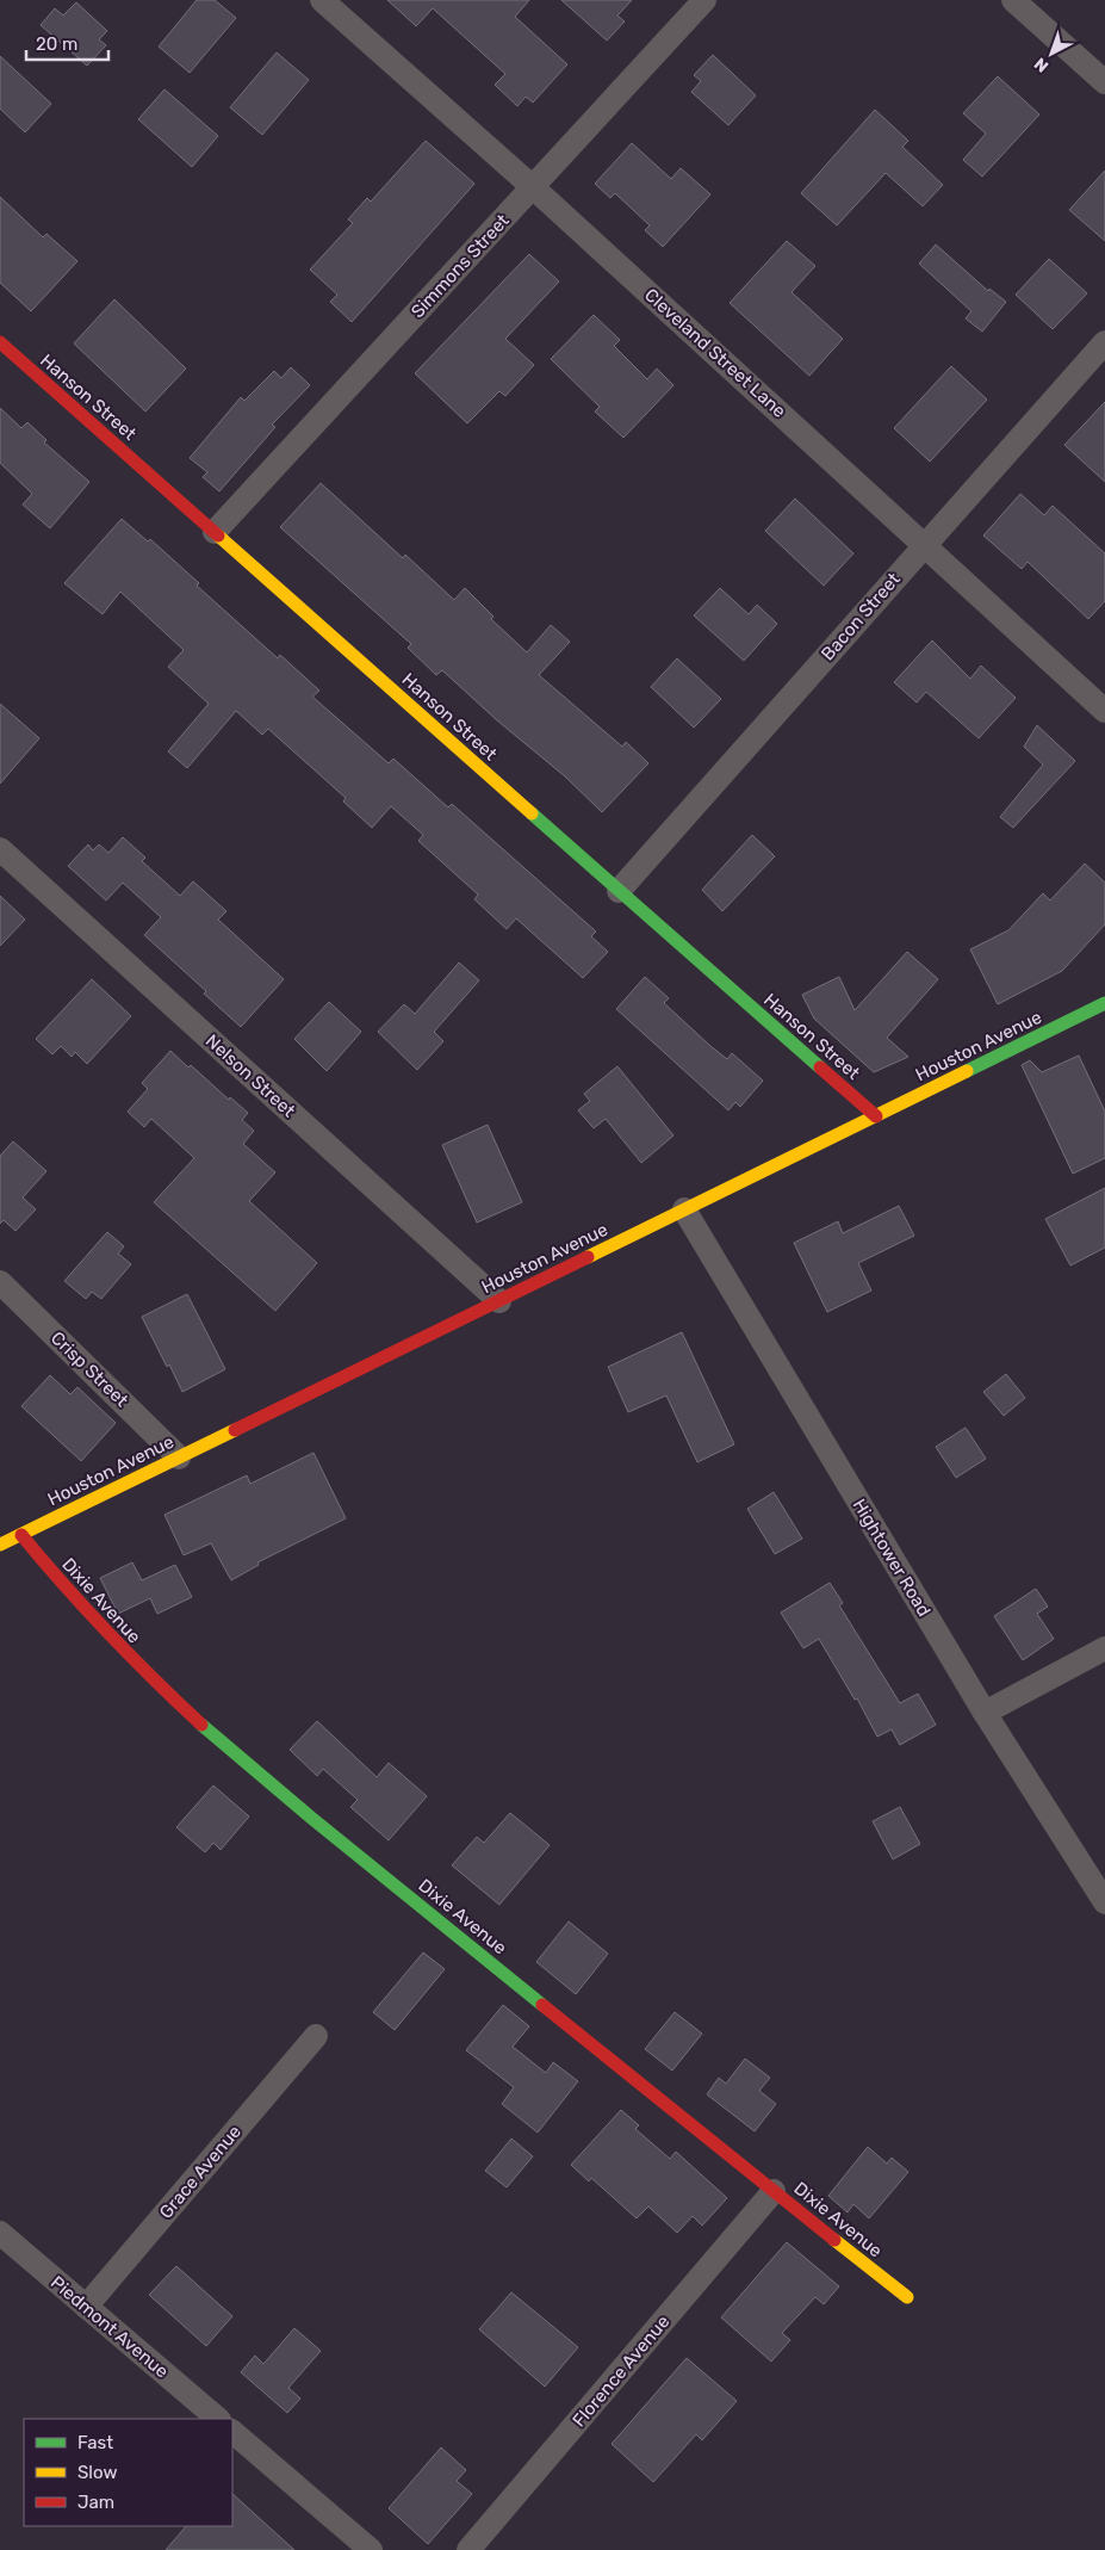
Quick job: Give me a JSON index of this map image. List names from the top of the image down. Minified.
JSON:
{"streets":{"street":["Simmons Street","Cleveland Street Lane","Hanson Street","Bacon Street","Houston Avenue","Nelson Street","Crisp Street","Hightower Road","Dixie Avenue","Grace Avenue","Piedmont Avenue","Florence Avenue"]},"crossings":[["Simmons Street","Cleveland Street Lane"],["Simmons Street","Hanson Street"],["Cleveland Street Lane","Bacon Street"],["Hanson Street","Bacon Street"],["Hanson Street","Houston Avenue"],["Houston Avenue","Nelson Street"],["Houston Avenue","Crisp Street"],["Houston Avenue","Hightower Road"],["Houston Avenue","Dixie Avenue"],["Dixie Avenue","Florence Avenue"],["Grace Avenue","Piedmont Avenue"]],"legend":["Fast","Slow","Jam"],"scale_bar":"20 m","north":"bottom left"}
